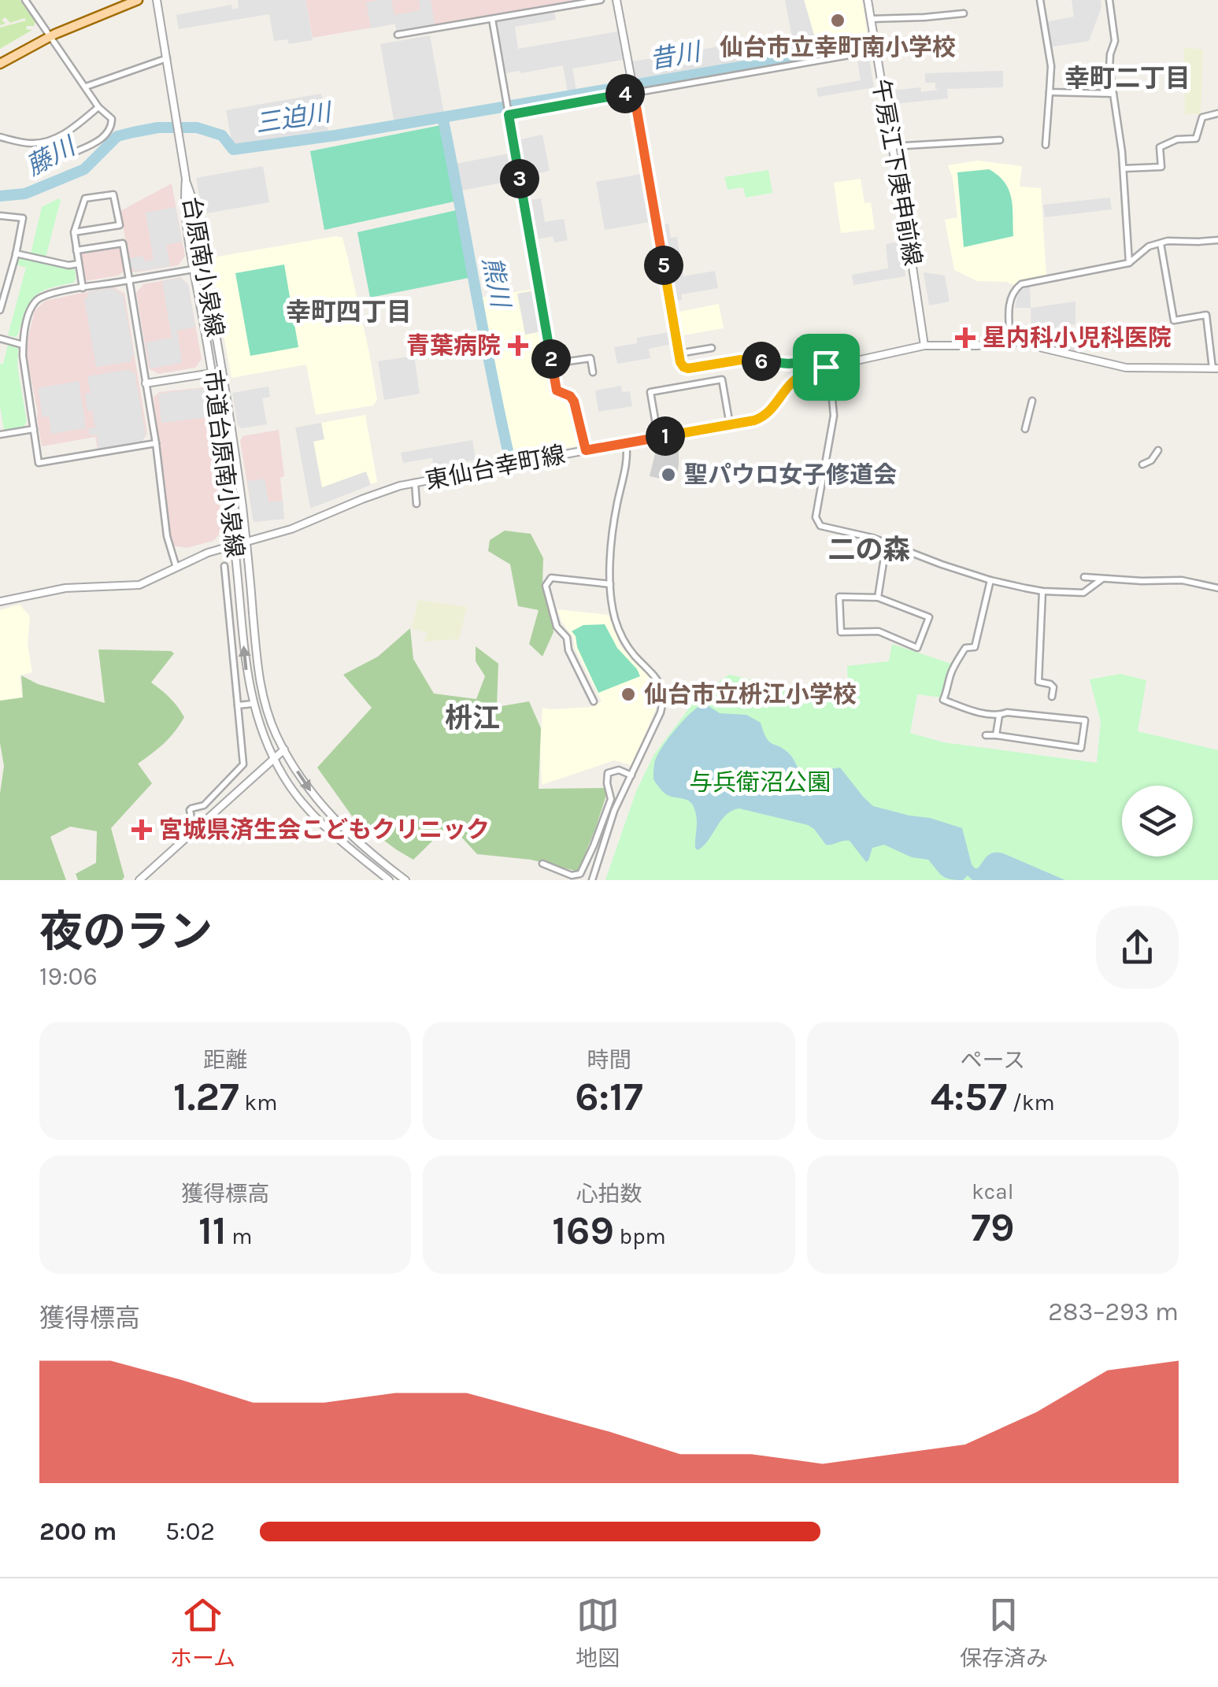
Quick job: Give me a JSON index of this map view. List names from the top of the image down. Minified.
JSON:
{"streets":{"street":["午房江下庚申前線","台原南小泉線","市道台原南小泉線","東仙台幸町線"]},"crossings":[["午房江下庚申前線","東仙台幸町線"],["台原南小泉線","市道台原南小泉線"],["台原南小泉線","東仙台幸町線"],["市道台原南小泉線","東仙台幸町線"]],"districts":["幸町二丁目","幸町四丁目","二の森","枡江"],"water":["昔川","三迫川","藤川","熊川"],"parks":["与兵衛沼公園"],"places":{"other":["仙台市立幸町南小学校","聖パウロ女子修道会","仙台市立枡江小学校"],"health":["星内科小児科医院","青葉病院","宮城県済生会こどもクリニック"]},"page":{"pins":["4","3","5","2","6","1"],"heading":["夜のラン","19:06"],"stats":[["距離","1.27 km"],["時間","6:17"],["ペース","4:57 /km"],["獲得標高","11 m"],["心拍数","169 bpm"],["kcal","79"]],"chart":["獲得標高","283–293 m"],"list":[{"name":"200 m","note":"5:02"}],"tabs":["ホーム","地図","保存済み"]}}
